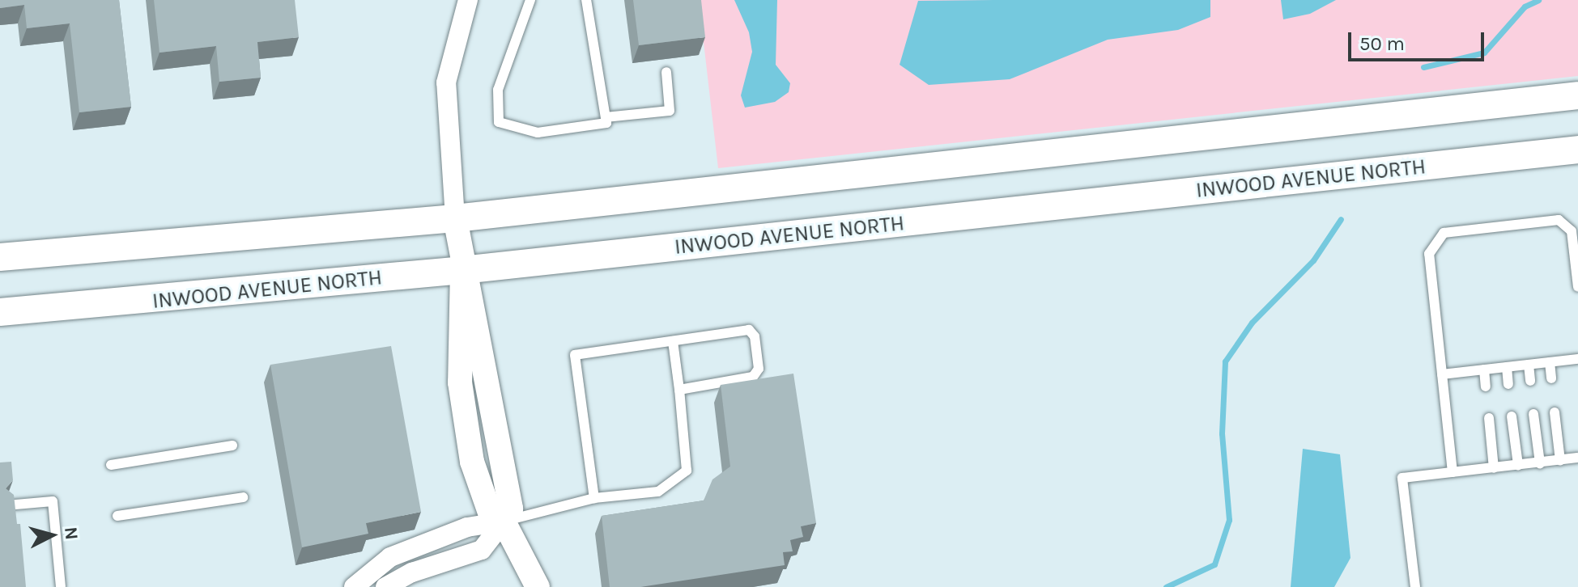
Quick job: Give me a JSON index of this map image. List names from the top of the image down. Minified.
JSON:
{"streets":{"main road":["INWOOD AVENUE NORTH"]},"scale_bar":"50 m","north":"right"}
